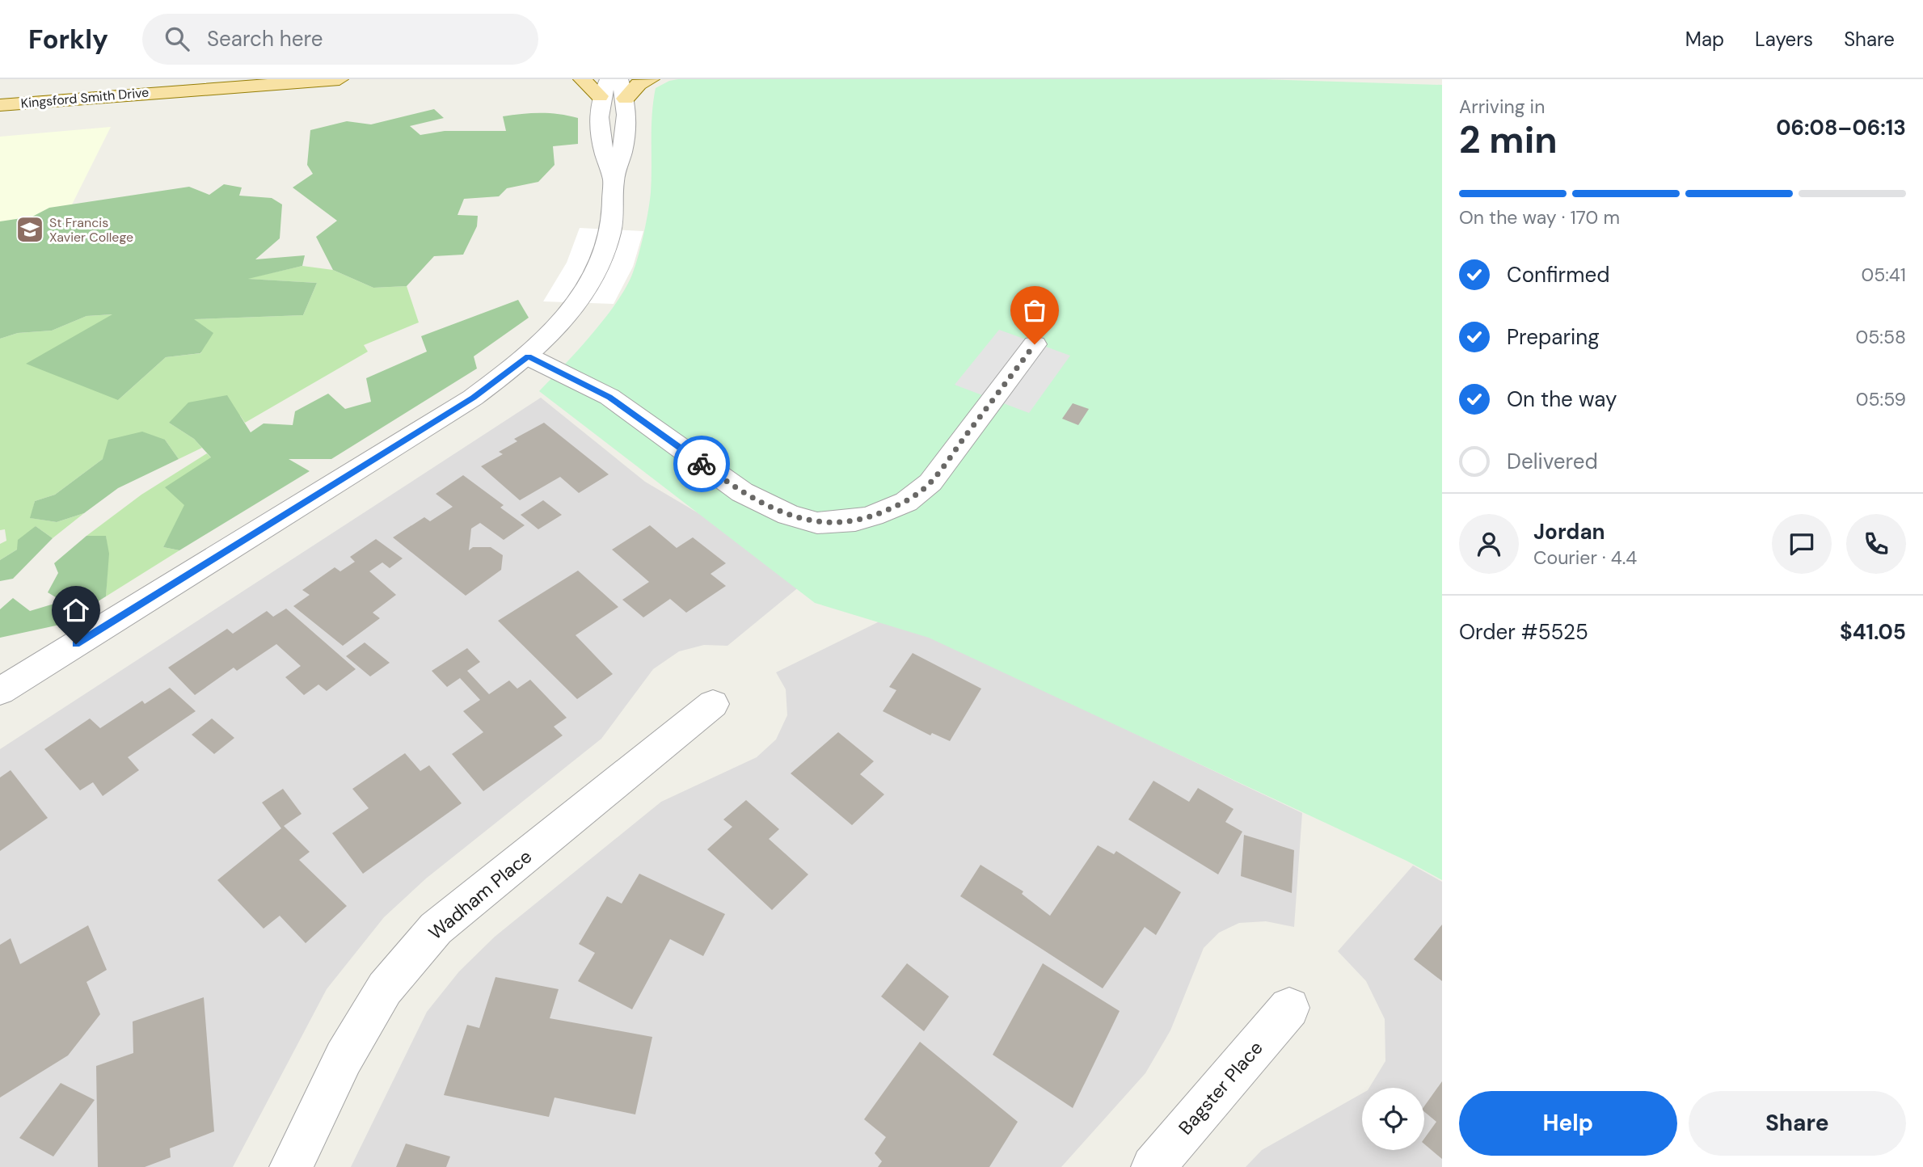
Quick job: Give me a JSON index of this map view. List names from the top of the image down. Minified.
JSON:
{"streets":{"main road":["Kingsford Smith Drive"],"street":["Wadham Place","Bagster Place"]},"places":{"school or university":["St Francis Xavier College"]},"page":{"header":"Forkly","search":"Search here","nav":["Map","Layers","Share"],"heading":["2 min","Arriving in","06:08–06:13"],"panel":["Jordan","Courier · 4.4","Order #5525","$41.05"],"bar":"On the way · 170 m","list":[["Confirmed","05:41"],["Preparing","05:58"],["On the way","05:59"],"Delivered"],"buttons":["Help","Share"]}}
